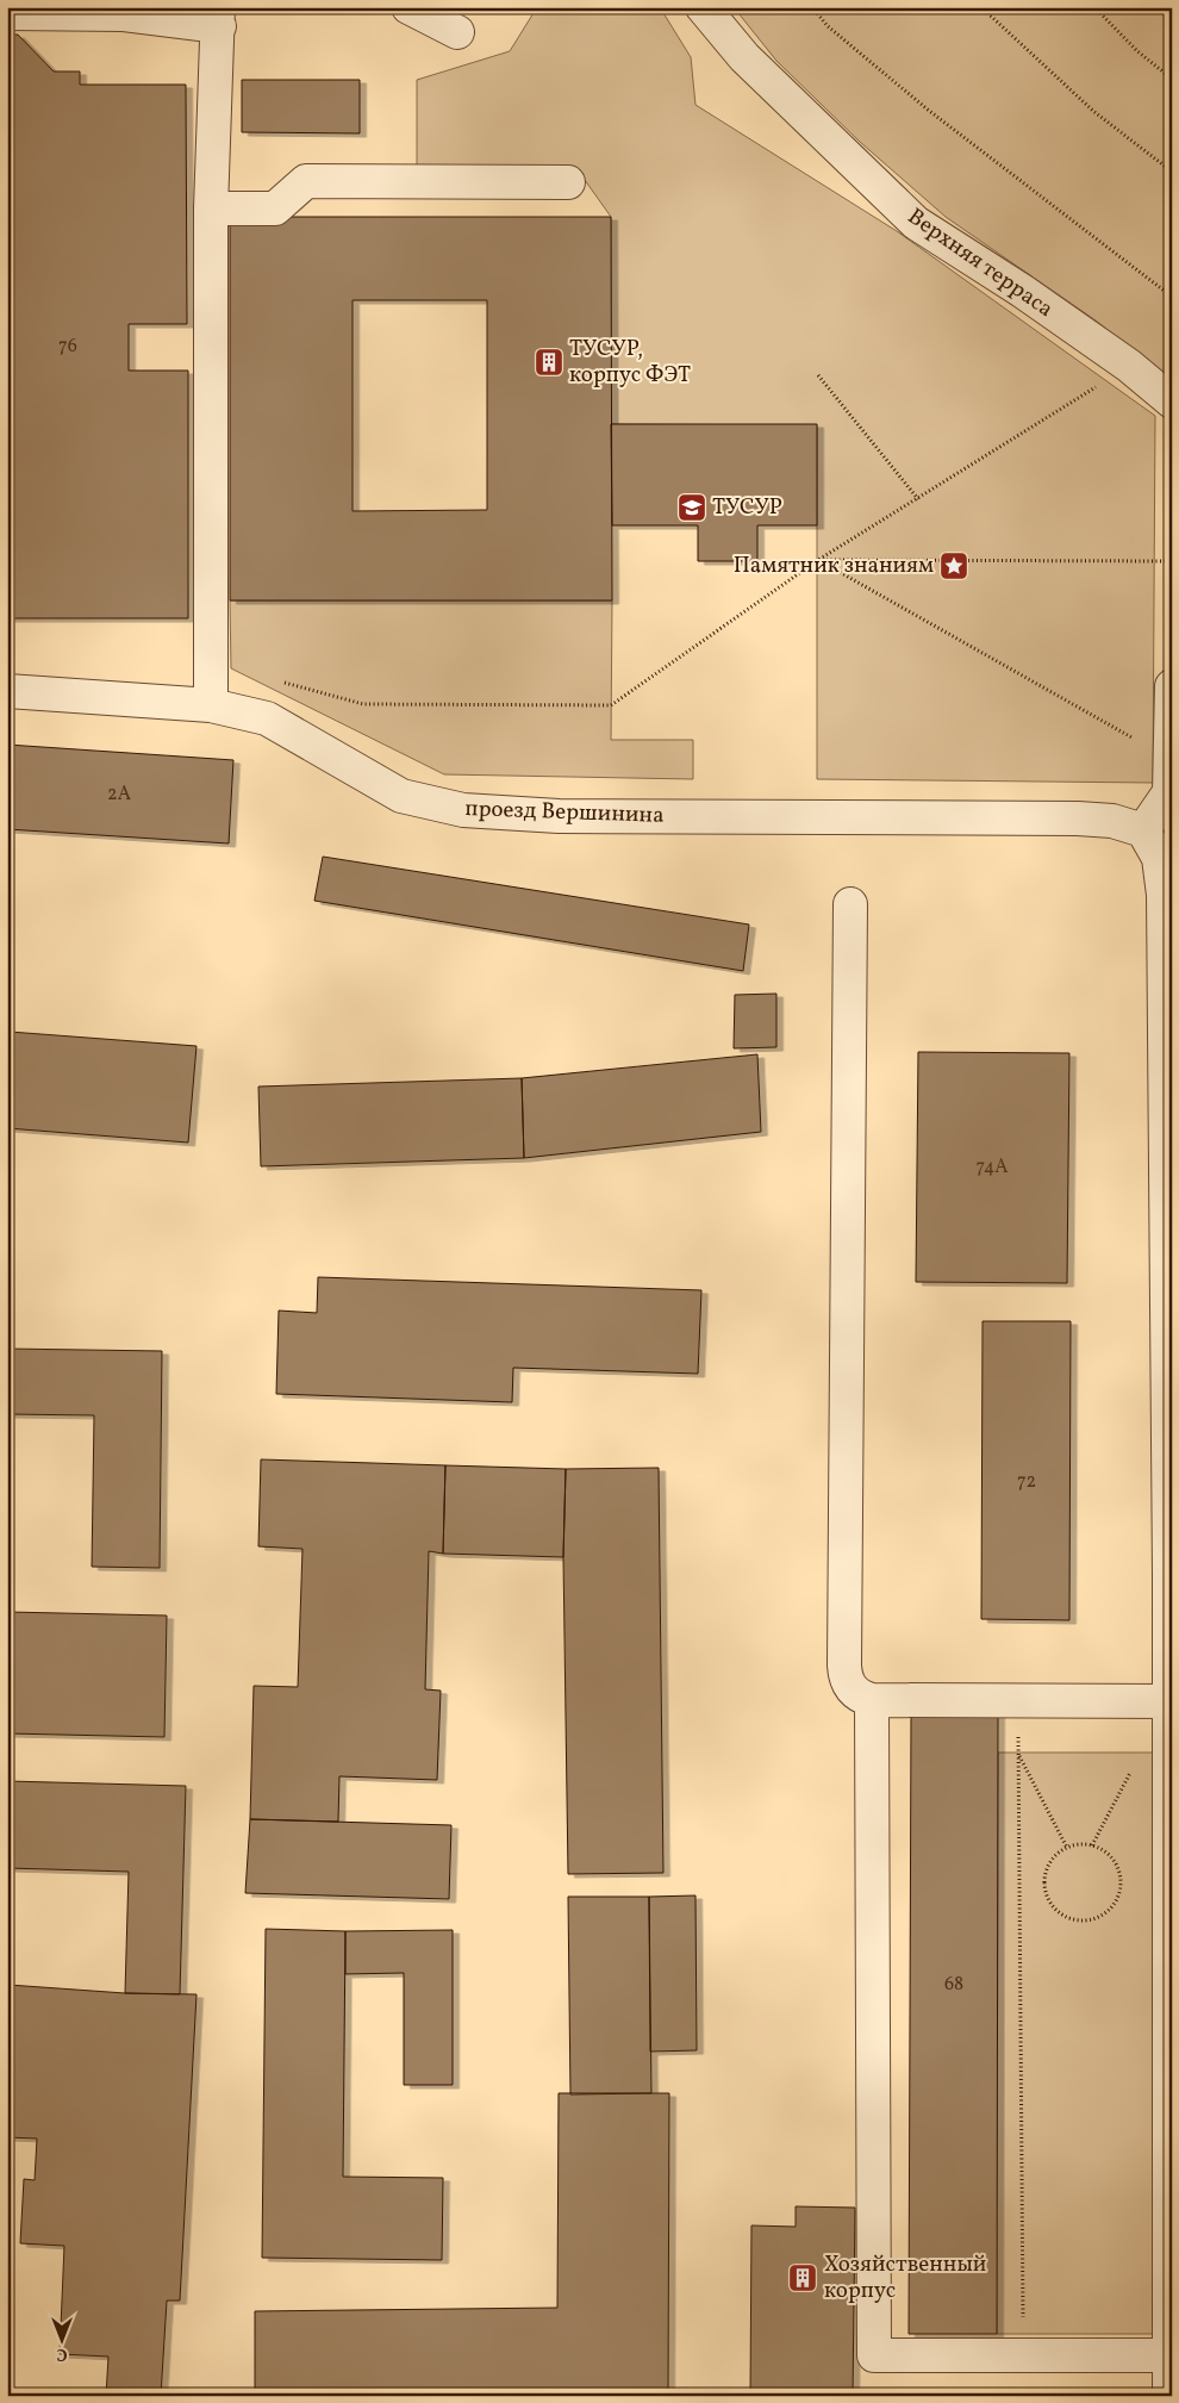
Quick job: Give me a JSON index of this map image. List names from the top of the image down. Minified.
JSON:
{"streets":{"street":["Верхняя терраса","проезд Вершинина"]},"places":{"building":["ТУСУР, корпус ФЭТ","Хозяйственный корпус"],"school or university":["ТУСУР"],"place":["Памятник знаниям"]},"house_numbers":["76","2А","74А","72","68"],"north":"bottom"}
